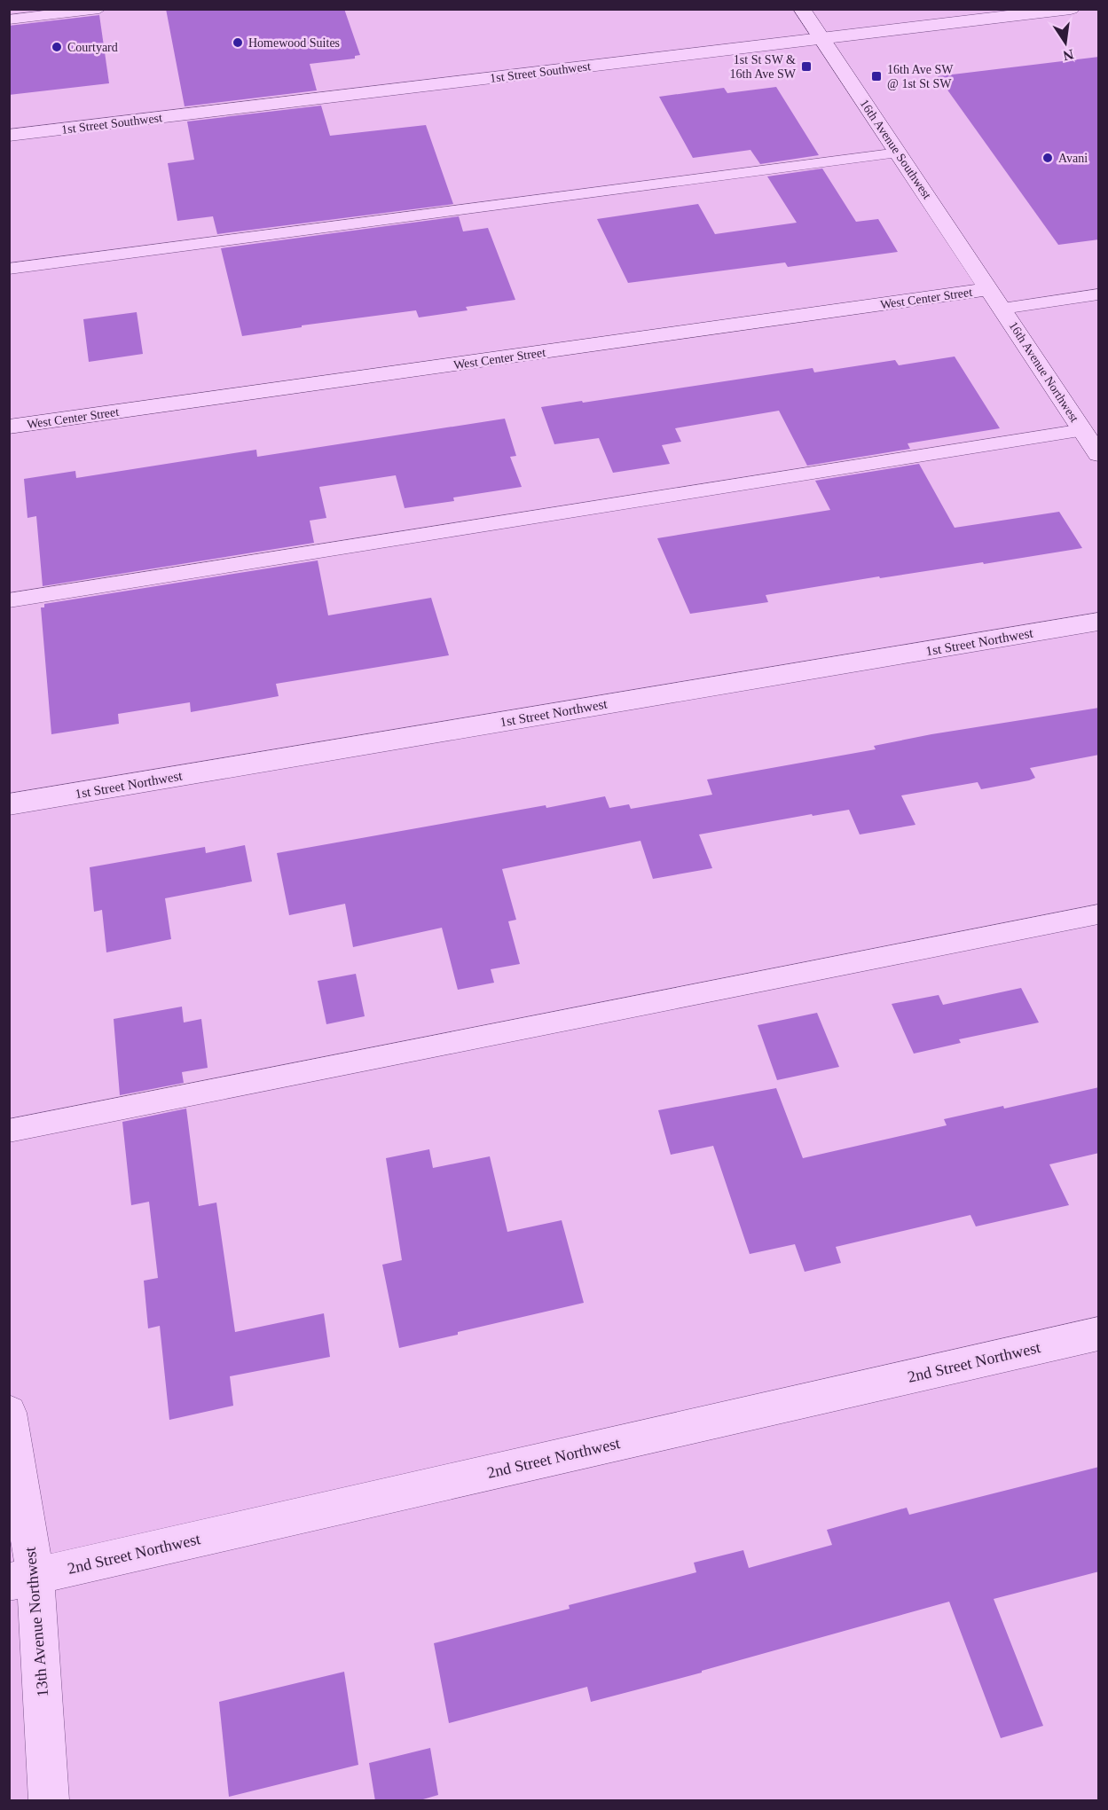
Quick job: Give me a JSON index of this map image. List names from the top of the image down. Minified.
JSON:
{"streets":{"street":["1st Street Southwest","16th Avenue Southwest","West Center Street","16th Avenue Northwest","1st Street Northwest","2nd Street Northwest","13th Avenue Northwest"]},"crossings":[["1st Street Southwest","16th Avenue Southwest"],["16th Avenue Southwest","West Center Street"],["16th Avenue Southwest","16th Avenue Northwest"],["West Center Street","16th Avenue Northwest"],["2nd Street Northwest","13th Avenue Northwest"]],"places":{"other":["Homewood Suites","Courtyard","Avani"],"transit":["1st St SW & 16th Ave SW","16th Ave SW @ 1st St SW"]},"north":"bottom"}
